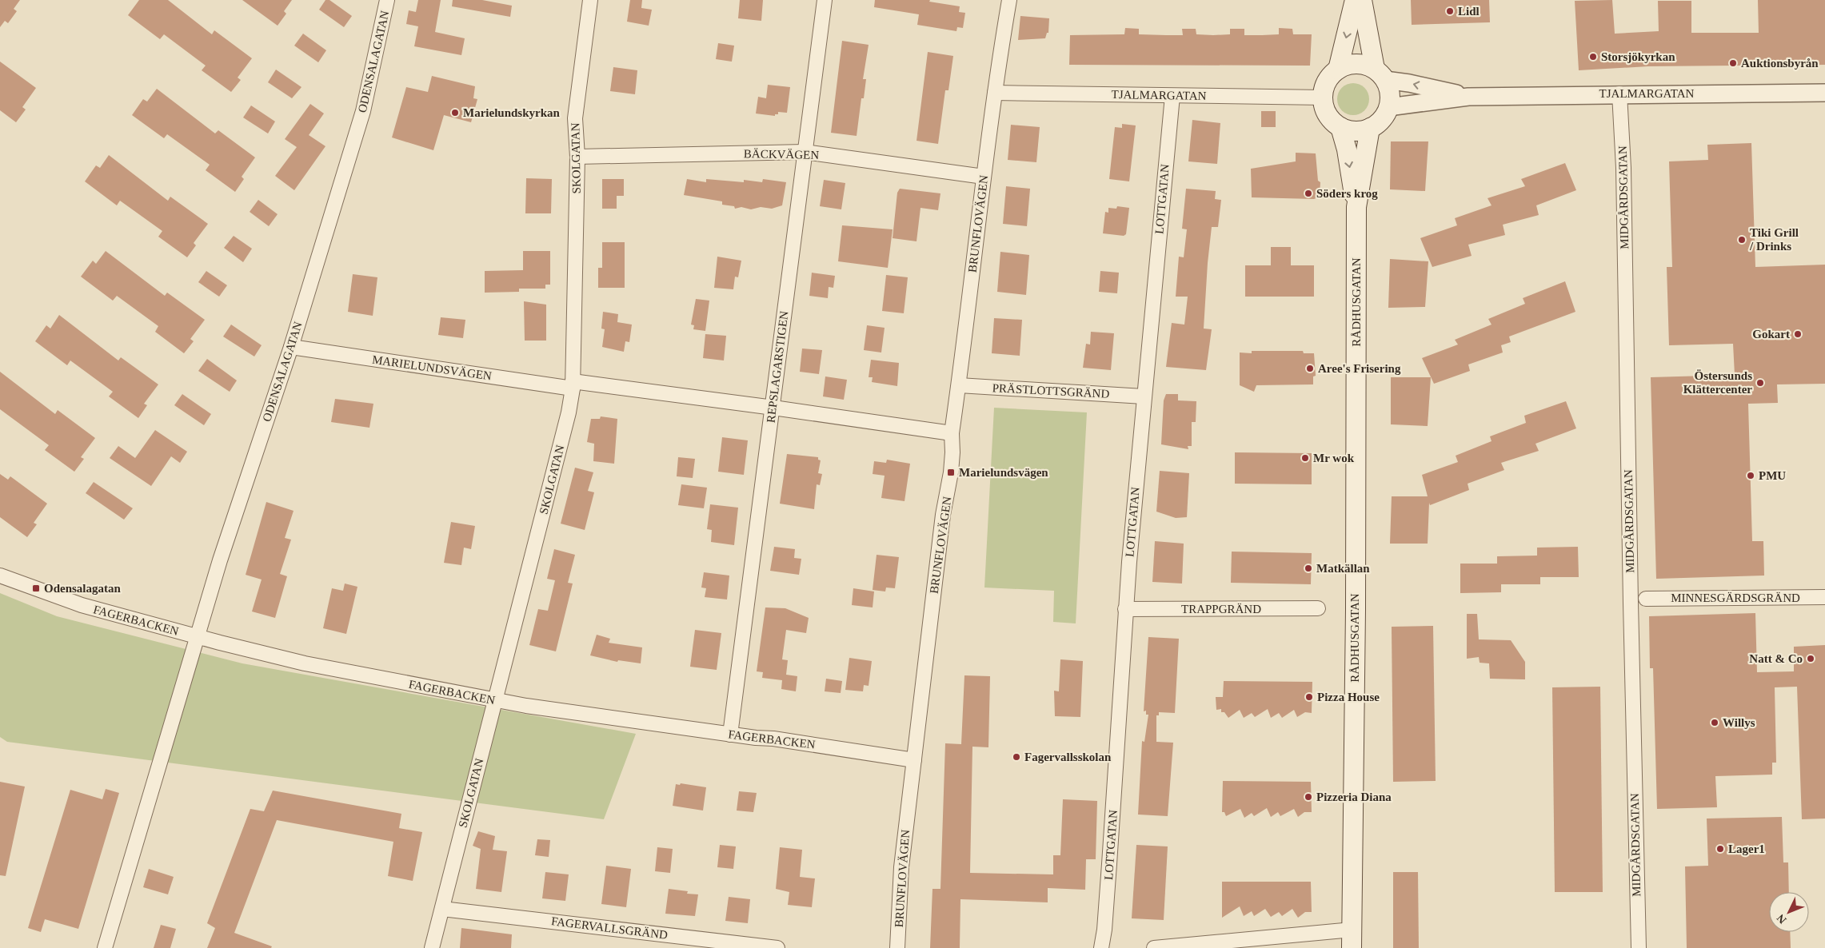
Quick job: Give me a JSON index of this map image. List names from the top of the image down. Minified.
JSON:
{"streets":{"main road":["RÅDHUSGATAN"],"street":["ODENSALAGATAN","TJALMARGATAN","BÄCKVÄGEN","SKOLGATAN","MIDGÅRDSGATAN","LOTTGATAN","BRUNFLOVÄGEN","REPSLAGARSTIGEN","MARIELUNDSVÄGEN","PRÄSTLOTTSGRÄND","MINNESGÄRDSGRÄND","TRAPPGRÄND","FAGERBACKEN","FAGERVALLSGRÄND"]},"crossings":[["ODENSALAGATAN","MARIELUNDSVÄGEN"],["ODENSALAGATAN","FAGERBACKEN"],["TJALMARGATAN","MIDGÅRDSGATAN"],["TJALMARGATAN","LOTTGATAN"],["TJALMARGATAN","BRUNFLOVÄGEN"],["TJALMARGATAN","RÅDHUSGATAN"],["BÄCKVÄGEN","SKOLGATAN"],["BÄCKVÄGEN","BRUNFLOVÄGEN"],["BÄCKVÄGEN","REPSLAGARSTIGEN"],["SKOLGATAN","MARIELUNDSVÄGEN"],["SKOLGATAN","FAGERBACKEN"],["SKOLGATAN","FAGERVALLSGRÄND"],["LOTTGATAN","PRÄSTLOTTSGRÄND"],["LOTTGATAN","TRAPPGRÄND"],["BRUNFLOVÄGEN","MARIELUNDSVÄGEN"],["BRUNFLOVÄGEN","PRÄSTLOTTSGRÄND"],["BRUNFLOVÄGEN","FAGERBACKEN"],["REPSLAGARSTIGEN","MARIELUNDSVÄGEN"],["REPSLAGARSTIGEN","FAGERBACKEN"]],"places":{"other":["Lidl","Storsjökyrkan","Auktionsbyrån","Marielundskyrkan","Söders krog","Tiki Grill / Drinks","Gokart","Aree's Frisering","Östersunds Klättercenter","Mr wok","PMU","Matkällan","Natt & Co","Pizza House","Willys","Fagervallsskolan","Pizzeria Diana","Lager1"],"transit":["Marielundsvägen","Odensalagatan"]},"north":"bottom left"}
